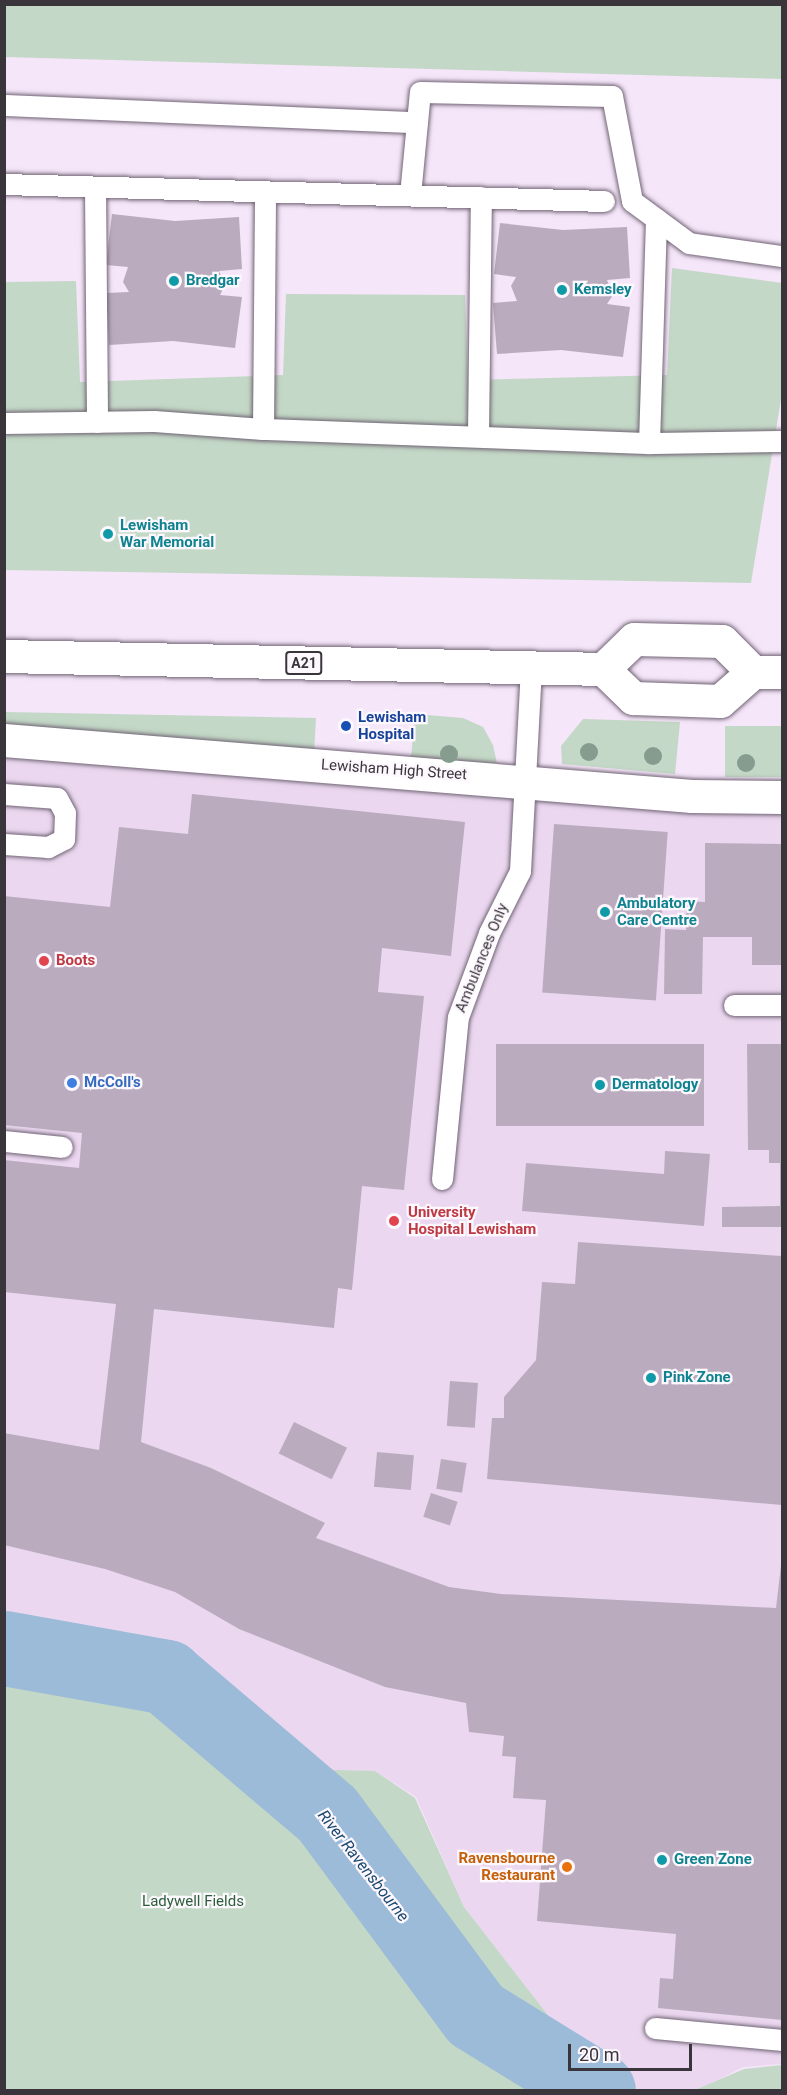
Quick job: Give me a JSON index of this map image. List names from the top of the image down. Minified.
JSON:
{"streets":{"main road":["A21","Lewisham High Street"],"lane":["Ambulances Only"]},"crossings":[["A21","Ambulances Only"],["Lewisham High Street","Ambulances Only"]],"water":["River Ravensbourne"],"parks":["Ladywell Fields"],"places":["Bredgar","Kemsley","Lewisham War Memorial","Lewisham Hospital","Ambulatory Care Centre","Boots","McColl's","Dermatology","University Hospital Lewisham","Pink Zone","Green Zone","Ravensbourne Restaurant"],"scale_bar":"20 m"}
